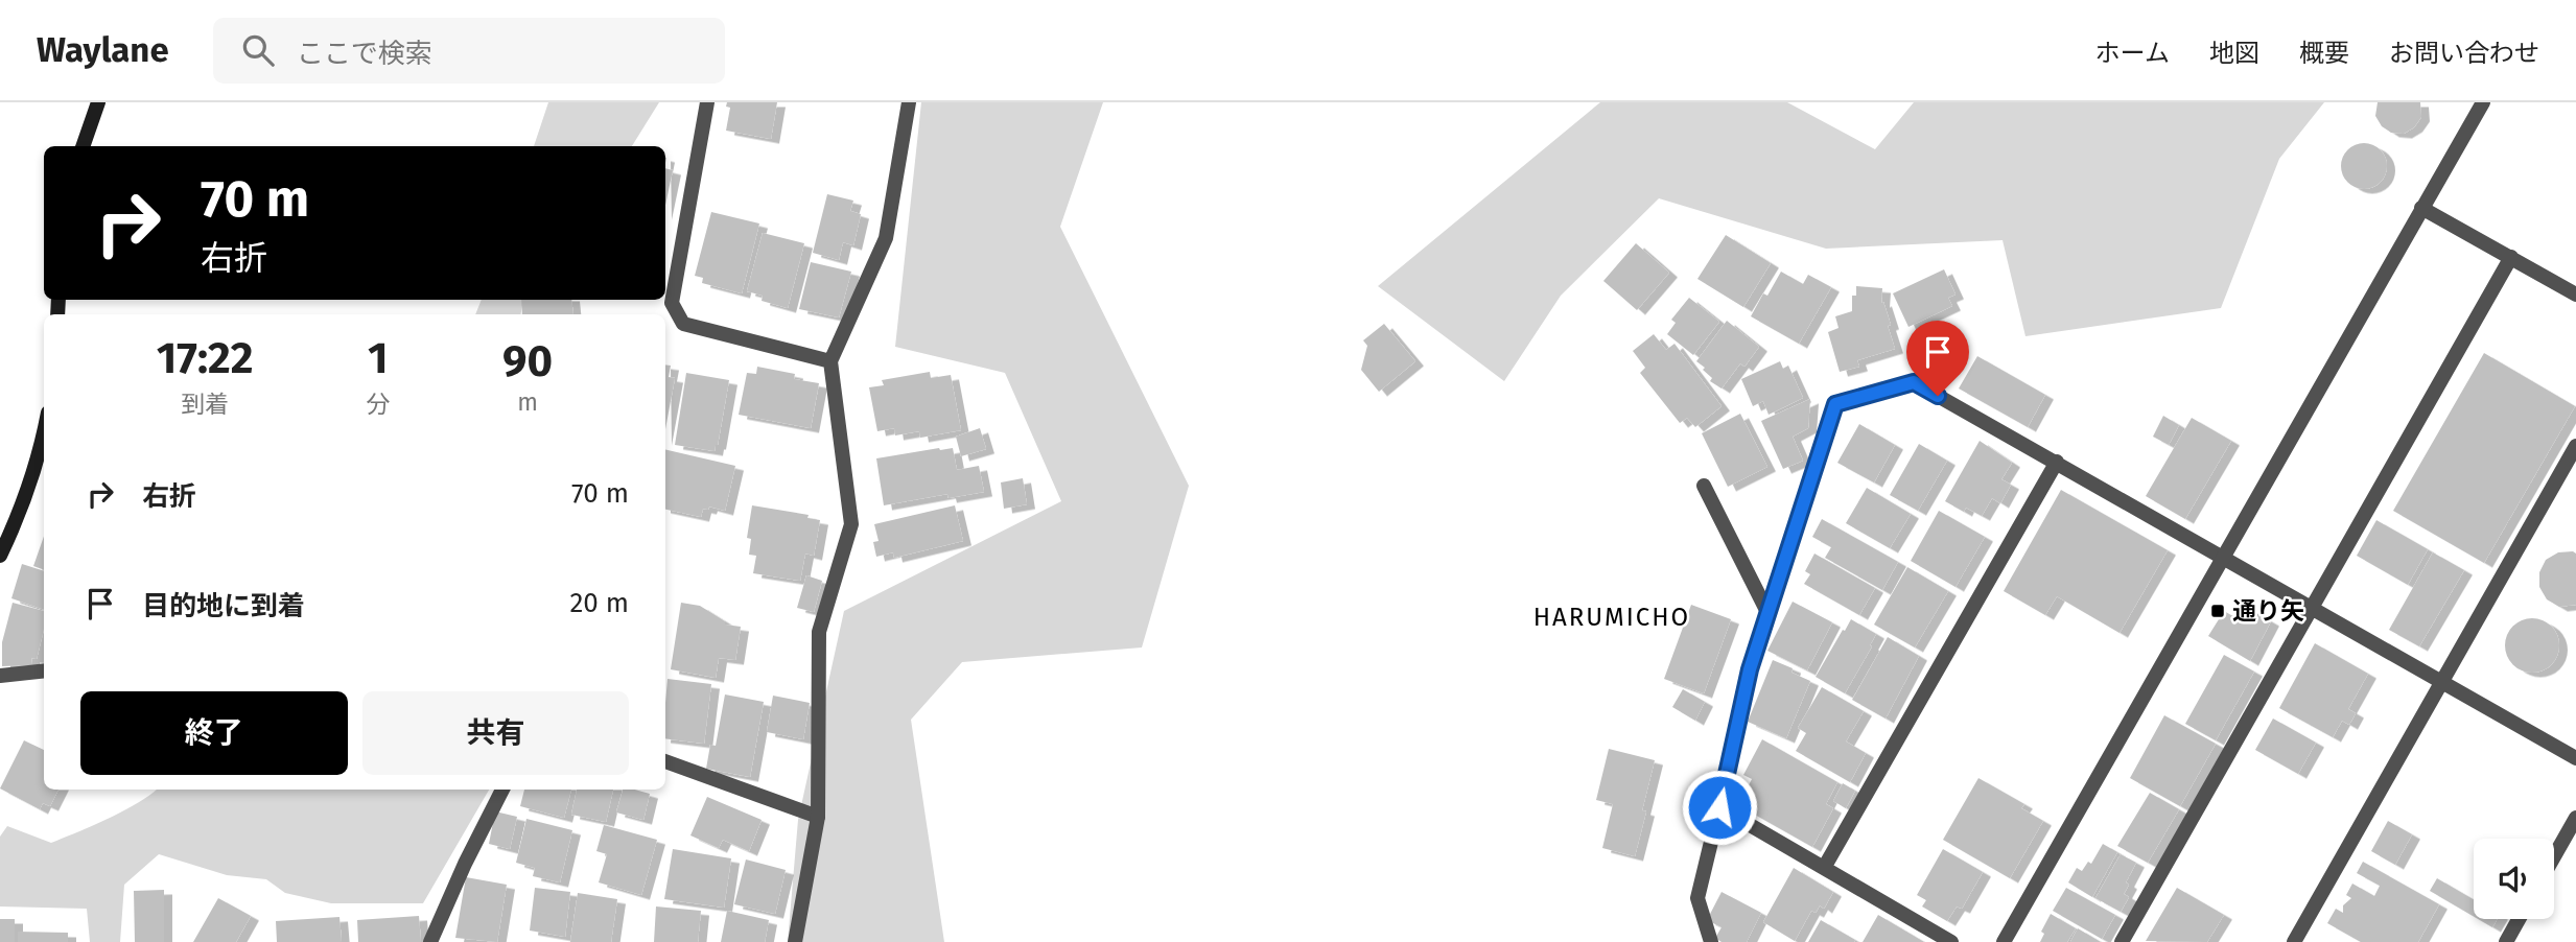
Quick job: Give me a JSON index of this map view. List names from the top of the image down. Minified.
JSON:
{"districts":["HARUMICHO"],"places":{"transit":["通り矢"]},"page":{"header":"Waylane","search":"ここで検索","nav":["ホーム","地図","概要","お問い合わせ"],"turn":["70 m","右折"],"eta":["17:22","到着","1","分","90","m"],"list":[{"name":"右折","value":"70 m"},{"name":"目的地に到着","value":"20 m"}],"buttons":["終了","共有"]}}
